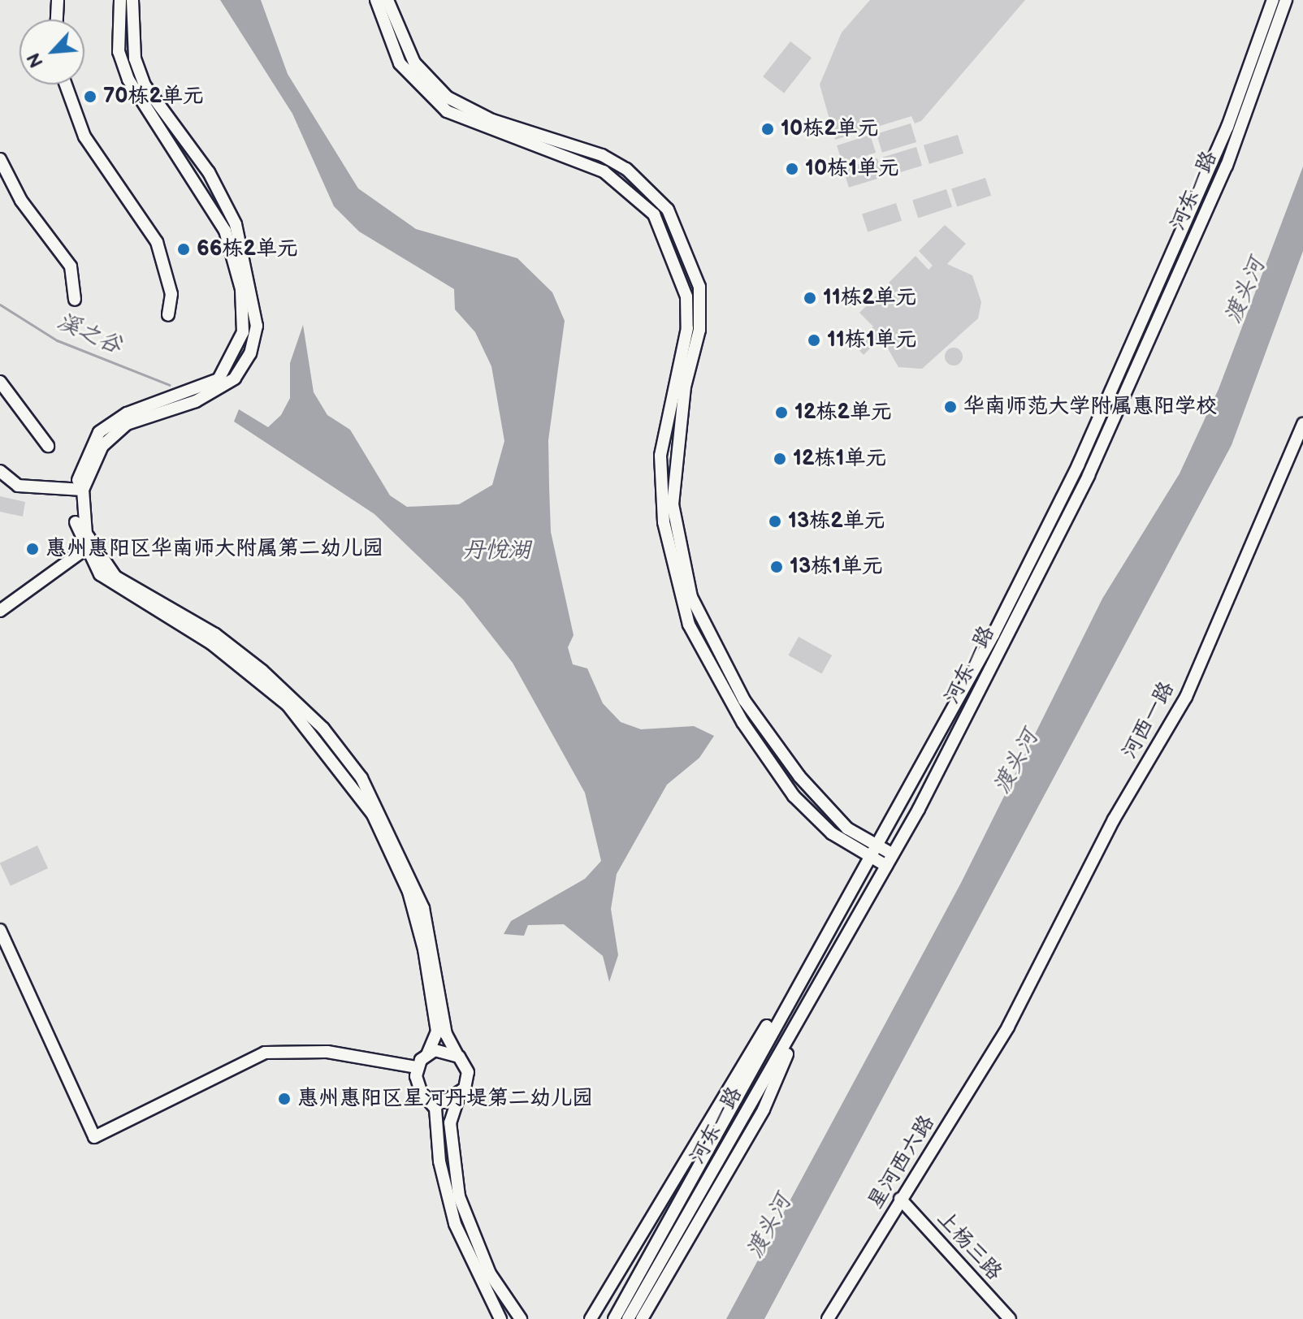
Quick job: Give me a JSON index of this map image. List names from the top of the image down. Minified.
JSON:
{"streets":{"street":["河东一路","河西一路","星河西六路","上杨三路"]},"crossings":[["河西一路","星河西六路"],["星河西六路","上杨三路"]],"water":["渡头河","溪之谷","丹悦湖"],"places":["70栋2单元","10栋2单元","10栋1单元","66栋2单元","11栋2单元","11栋1单元","华南师范大学附属惠阳学校","12栋2单元","12栋1单元","13栋2单元","惠州惠阳区华南师大附属第二幼儿园","13栋1单元","惠州惠阳区星河丹堤第二幼儿园"],"north":"bottom left"}
